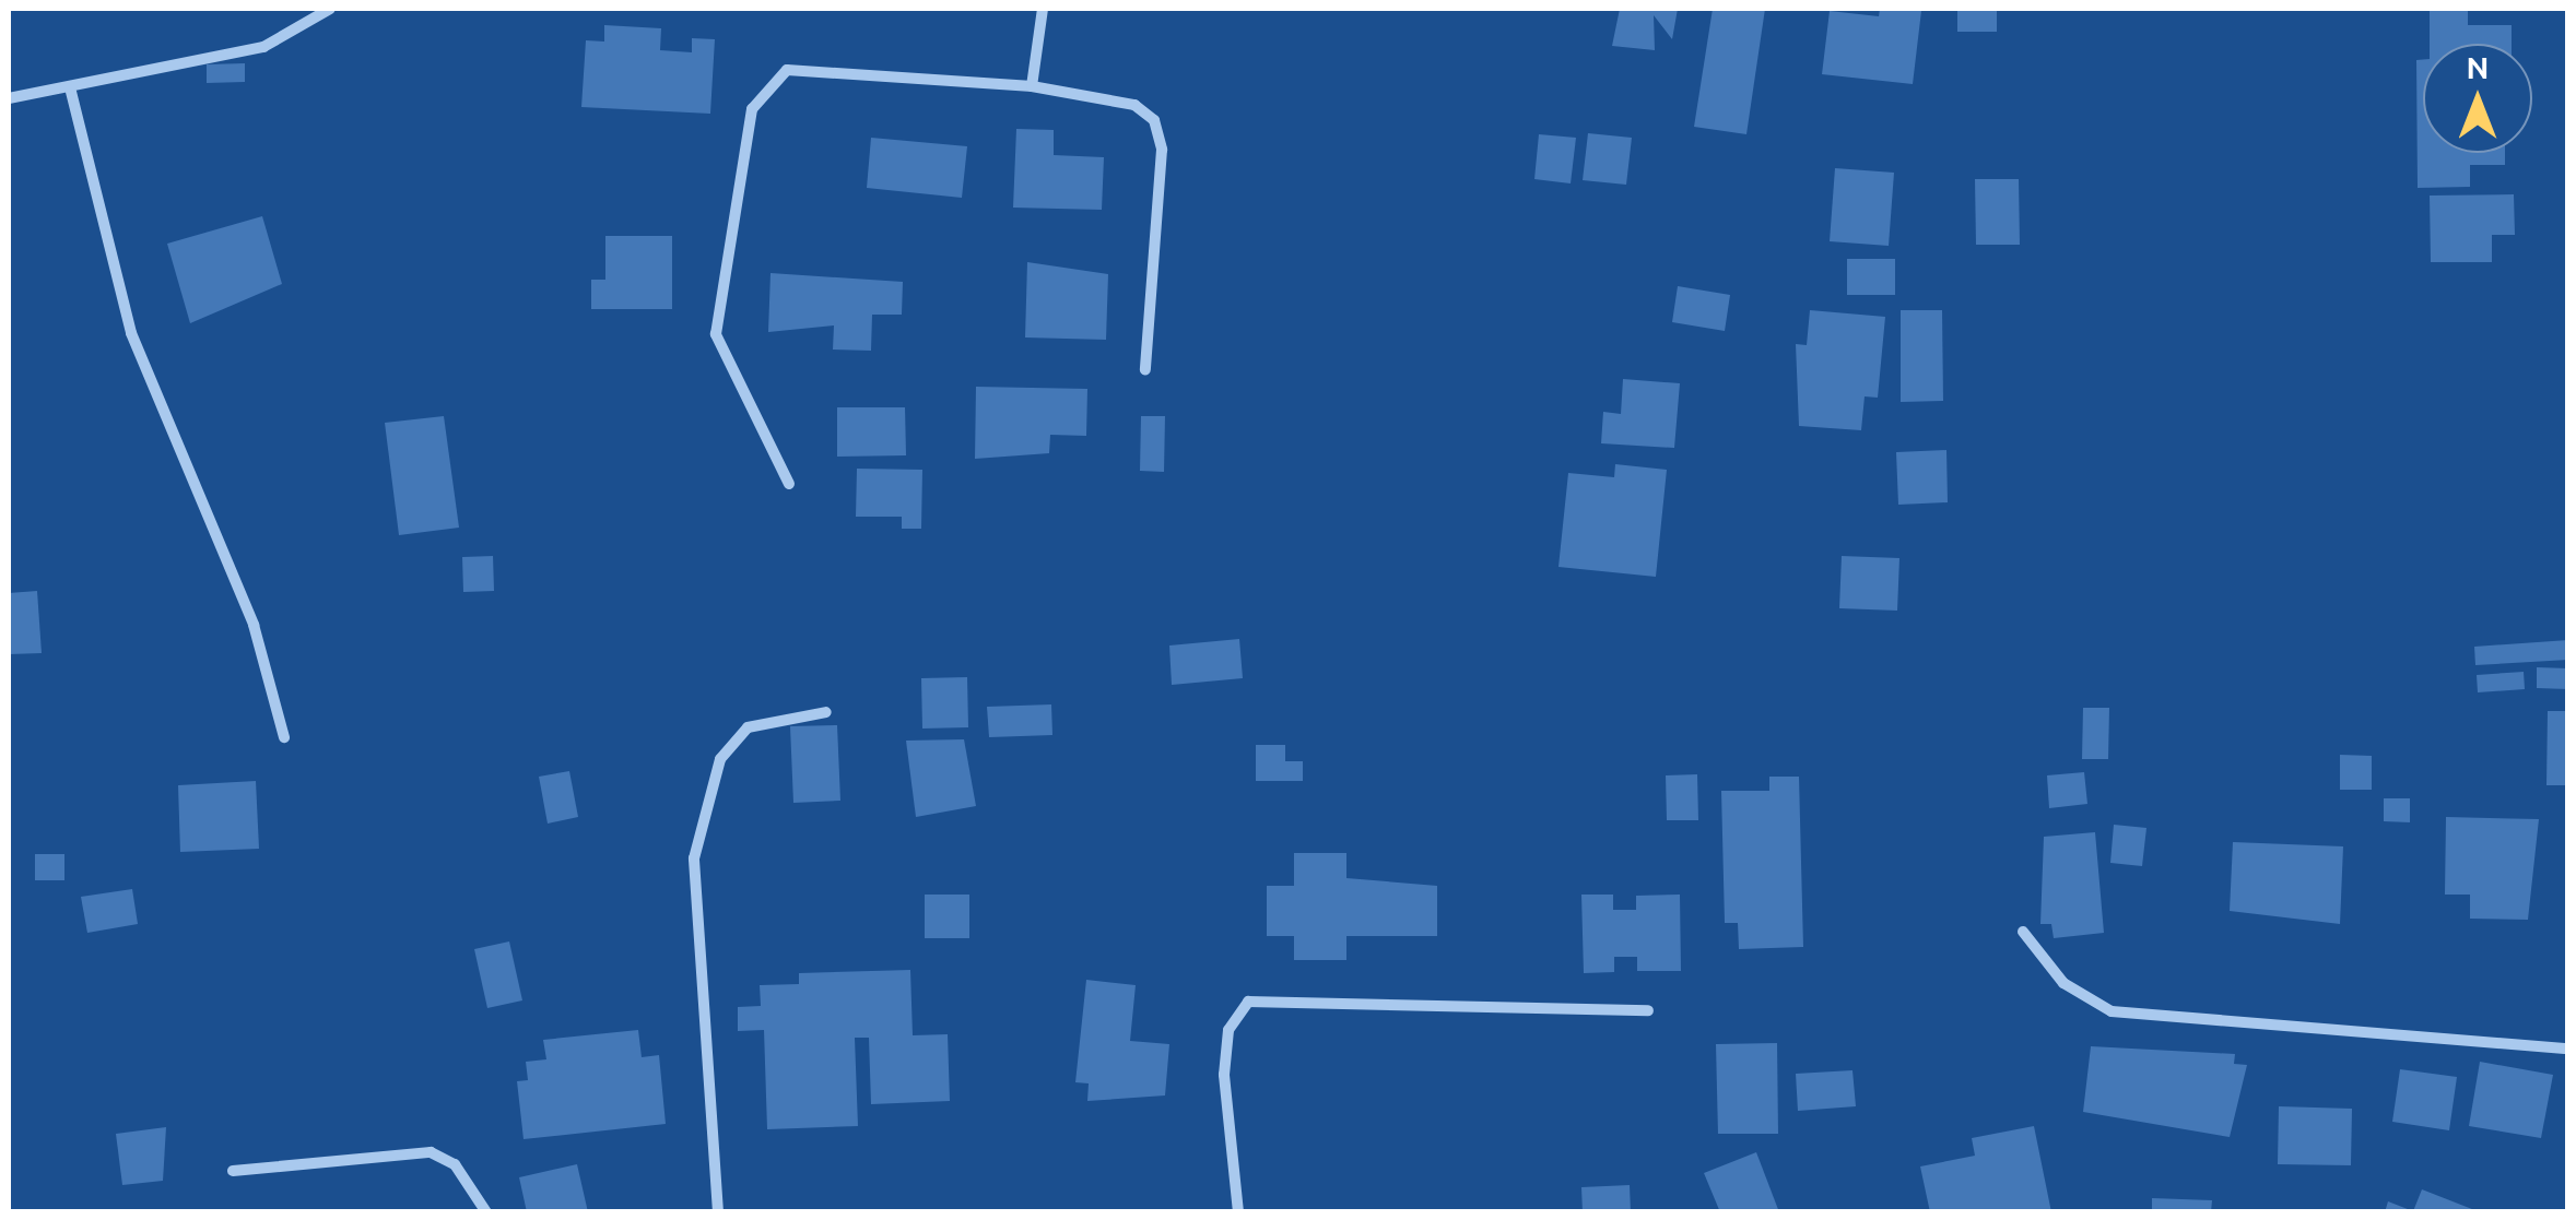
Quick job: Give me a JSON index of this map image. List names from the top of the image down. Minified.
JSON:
{"north":"top"}
